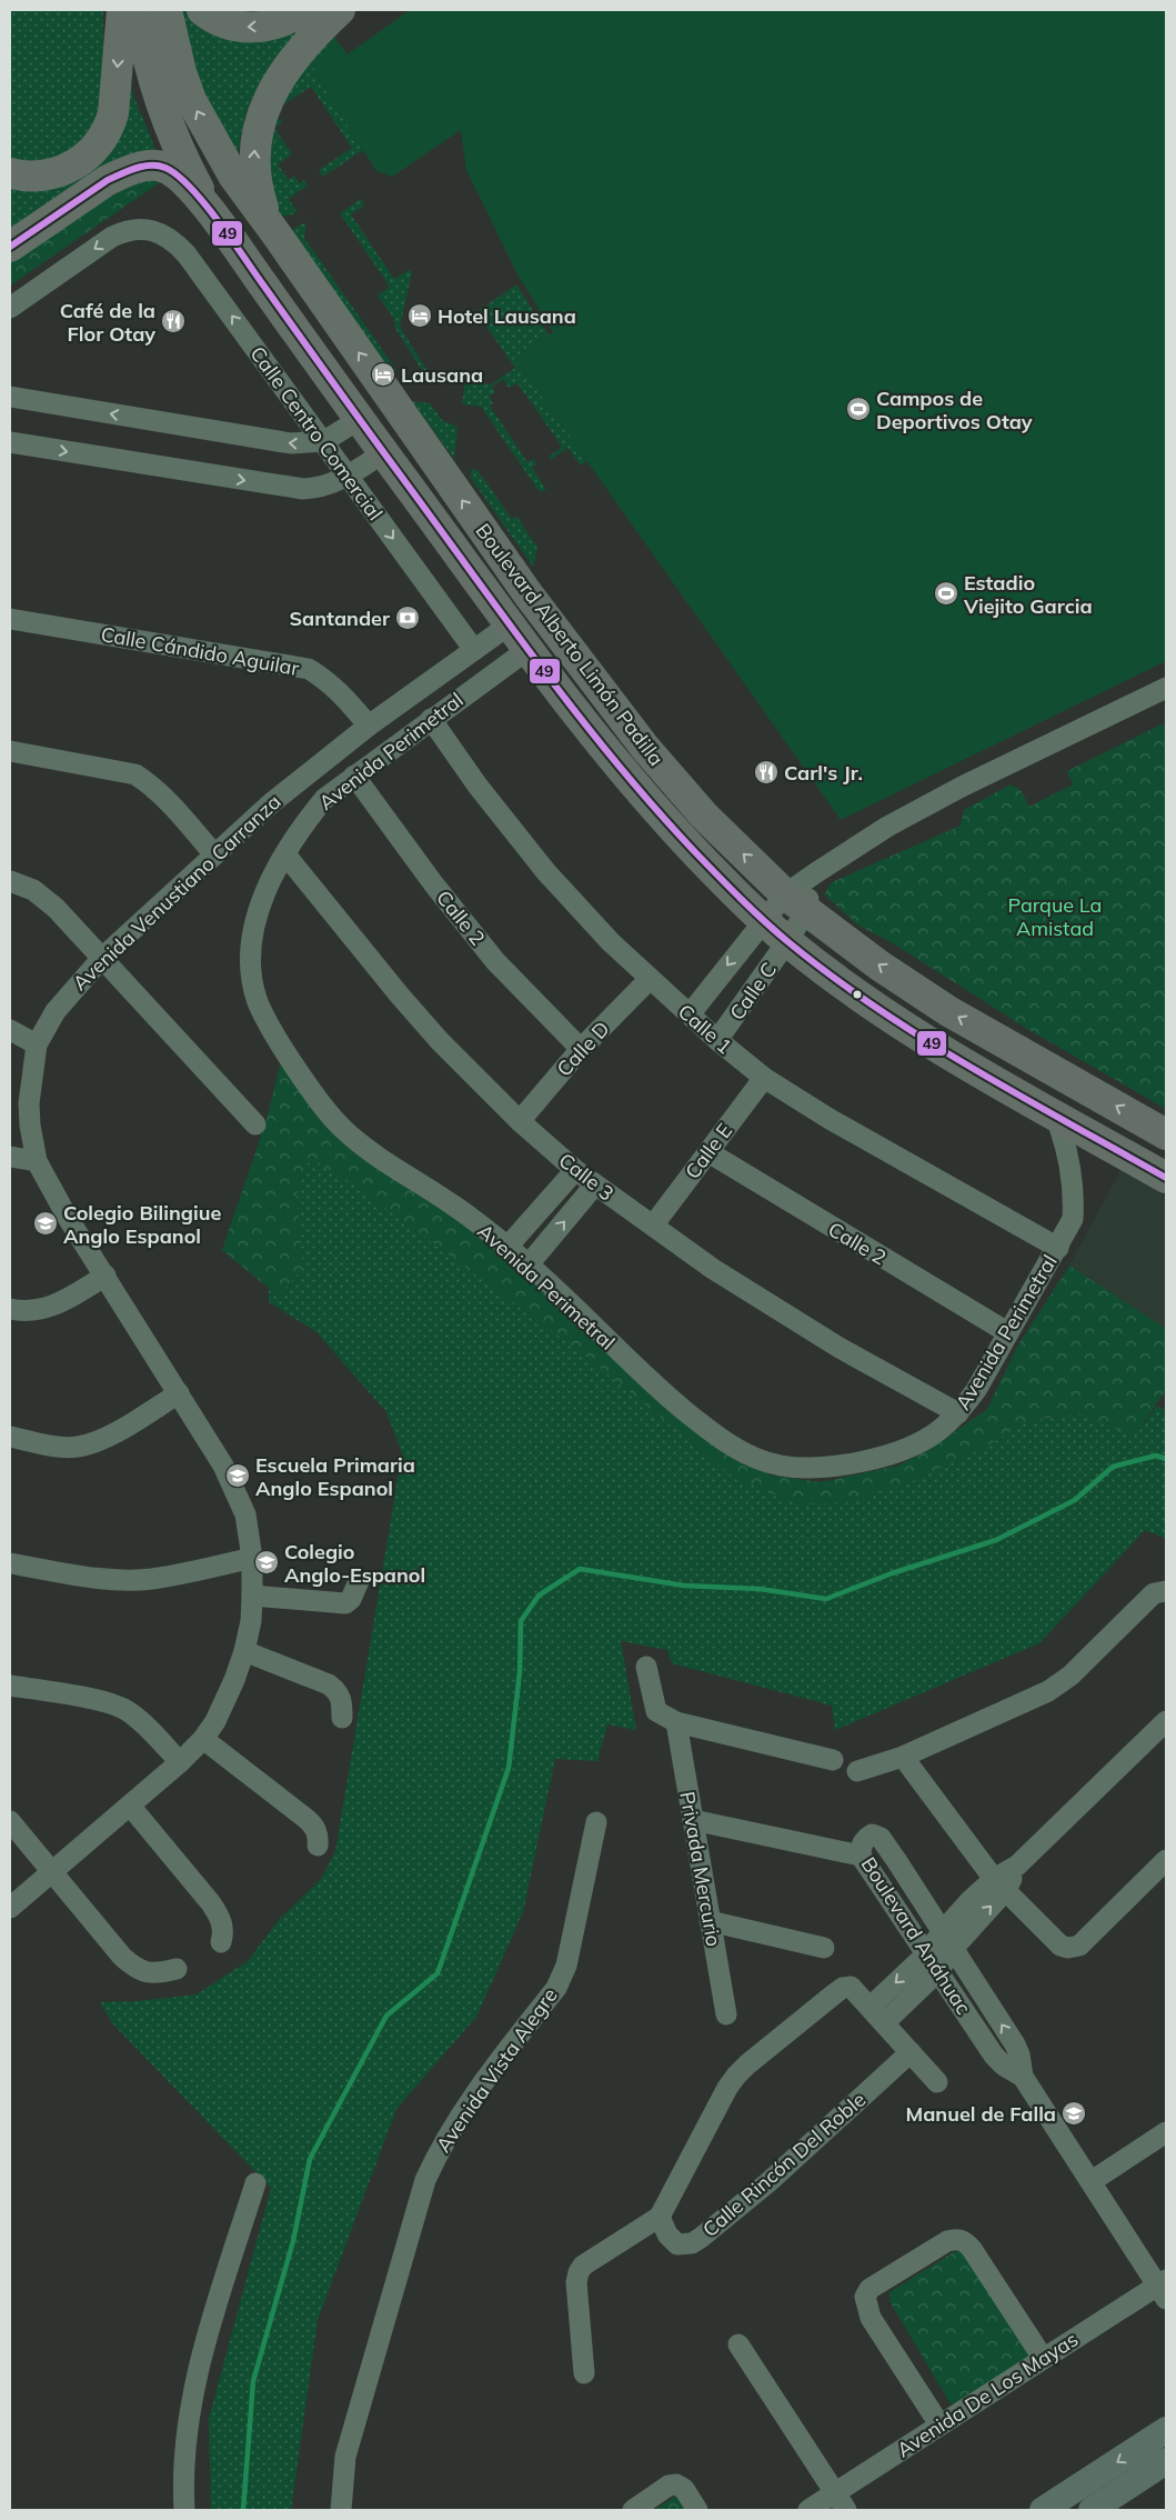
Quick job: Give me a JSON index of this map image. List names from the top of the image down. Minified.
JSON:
{"streets":{"highway":["Boulevard Alberto Limón Padilla"],"street":["Calle Centro Comercial","Calle Cándido Aguilar","Avenida Perimetral","Avenida Venustiano Carranza","Calle 2","Calle C","Calle 1","Calle D","Calle E","Calle 3","Privada Mercurio","Boulevard Anáhuac","Avenida Vista Alegre","Calle Rincón Del Roble","Avenida De Los Mayas"]},"crossings":[["Calle Centro Comercial","Avenida Venustiano Carranza"],["Boulevard Alberto Limón Padilla","Avenida Perimetral"],["Boulevard Alberto Limón Padilla","Avenida Venustiano Carranza"],["Boulevard Alberto Limón Padilla","Calle C"],["Calle Cándido Aguilar","Avenida Venustiano Carranza"],["Avenida Perimetral","Calle 2"],["Avenida Perimetral","Calle 1"],["Avenida Perimetral","Calle 3"],["Calle 2","Calle D"],["Calle 2","Calle E"],["Calle C","Calle 1"],["Calle 1","Calle D"],["Calle 1","Calle E"],["Calle D","Calle 3"],["Calle E","Calle 3"],["Boulevard Anáhuac","Avenida De Los Mayas"]],"parks":["Parque La Amistad"],"places":{"hotel":["Hotel Lausana","Lausana"],"restaurant":["Café de la Flor Otay","Carl's Jr."],"sports":["Campos de Deportivos Otay","Estadio Viejito Garcia"],"bank":["Santander"],"school or university":["Colegio Bilingiue Anglo Espanol","Escuela Primaria Anglo Espanol","Colegio Anglo-Espanol","Manuel de Falla"]},"lines":["transit line 49"]}
